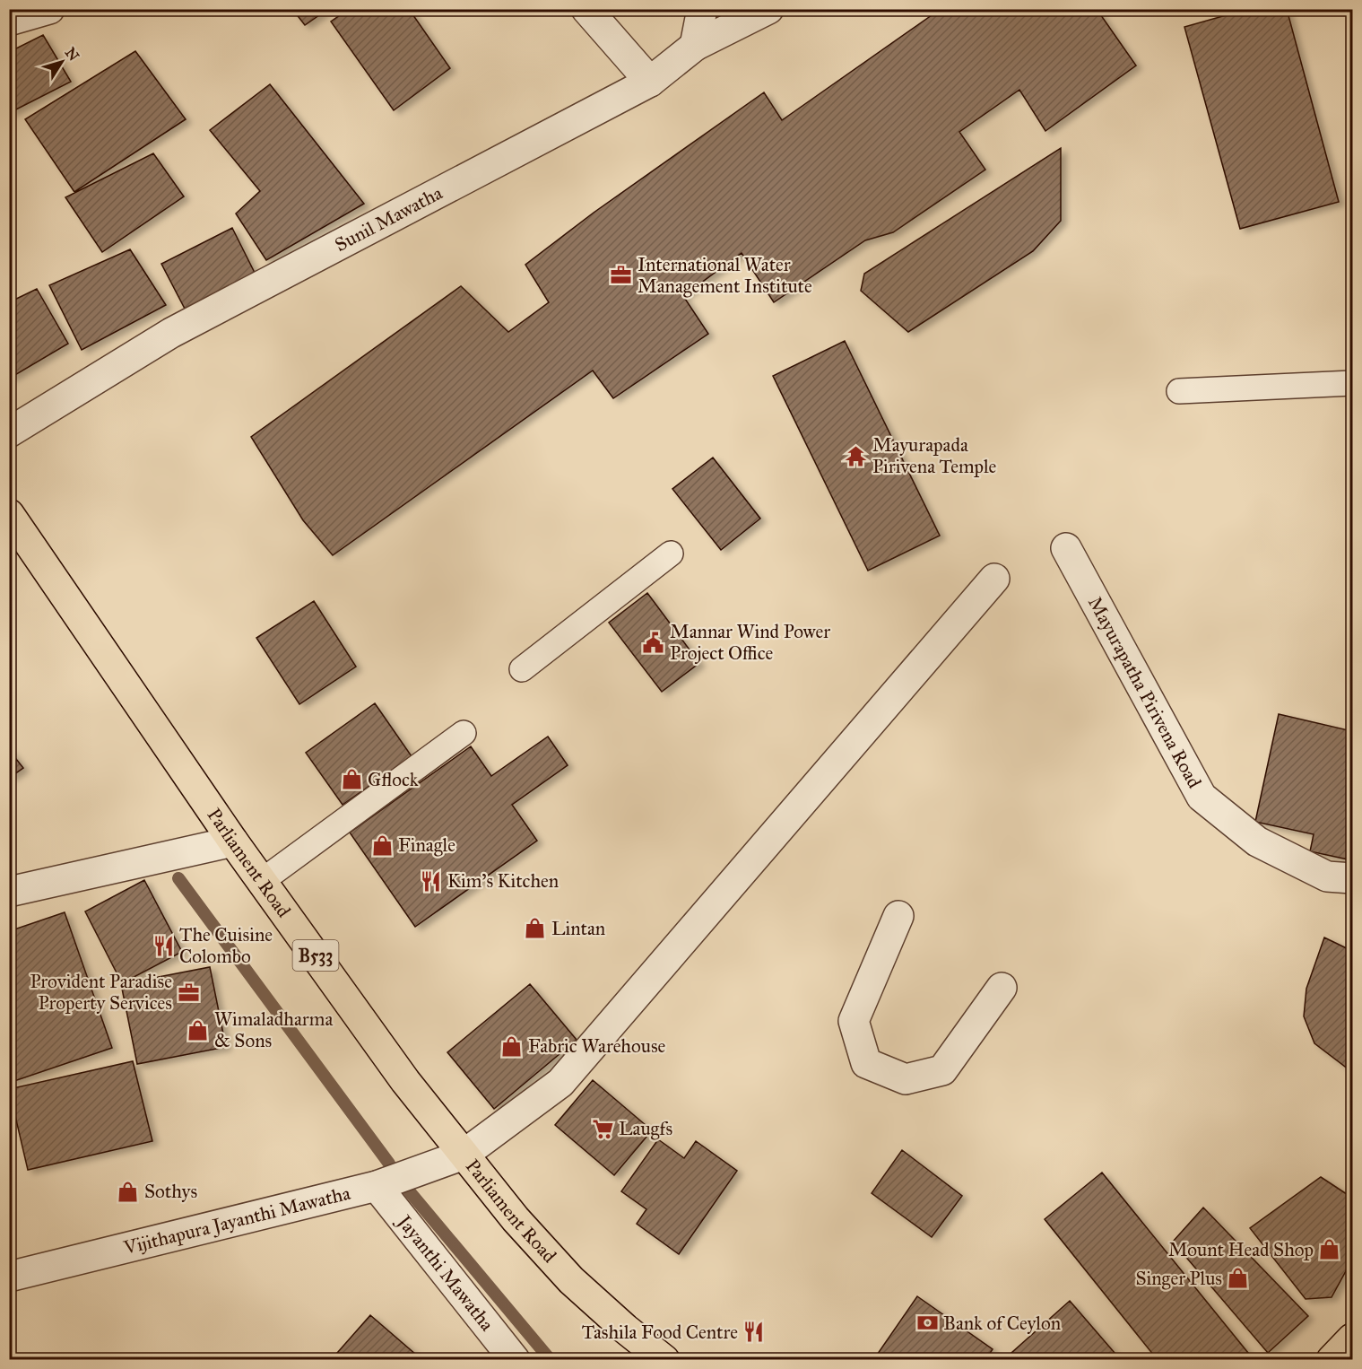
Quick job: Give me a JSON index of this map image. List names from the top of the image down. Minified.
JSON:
{"streets":{"main road":["Parliament Road","B533"],"street":["Sunil Mawatha","Mayurapatha Pirivena Road","Vijithapura Jayanthi Mawatha","Jayanthi Mawatha"]},"crossings":[["Parliament Road","Vijithapura Jayanthi Mawatha"],["Vijithapura Jayanthi Mawatha","Jayanthi Mawatha"]],"places":{"office":["International Water Management Institute","Provident Paradise Property Services"],"temple":["Mayurapada Pirivena Temple"],"public building":["Mannar Wind Power Project Office"],"shop":["Gflock","Finagle","Lintan","Wimaladharma & Sons","Fabric Warehouse","Sothys","Mount Head Shop","Singer Plus"],"restaurant":["Kim's Kitchen","The Cuisine Colombo","Tashila Food Centre"],"supermarket":["Laugfs"],"bank":["Bank of Ceylon"]},"north":"top right"}
